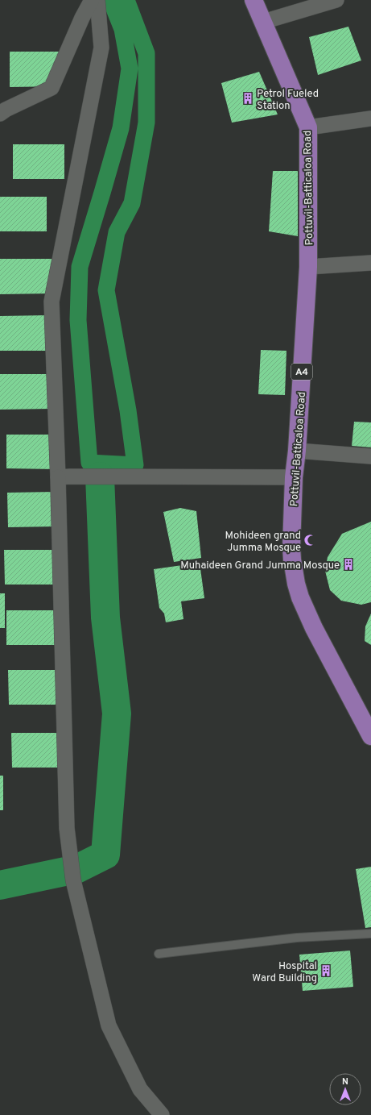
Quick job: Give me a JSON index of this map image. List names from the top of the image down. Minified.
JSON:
{"streets":{"highway":["Pottuvil-Batticaloa Road","A4"]},"places":{"building":["Petrol Fueled Station","Muhaideen Grand Jumma Mosque","Hospital Ward Building"],"mosque":["Mohideen grand Jumma Mosque"]},"north":"top"}
